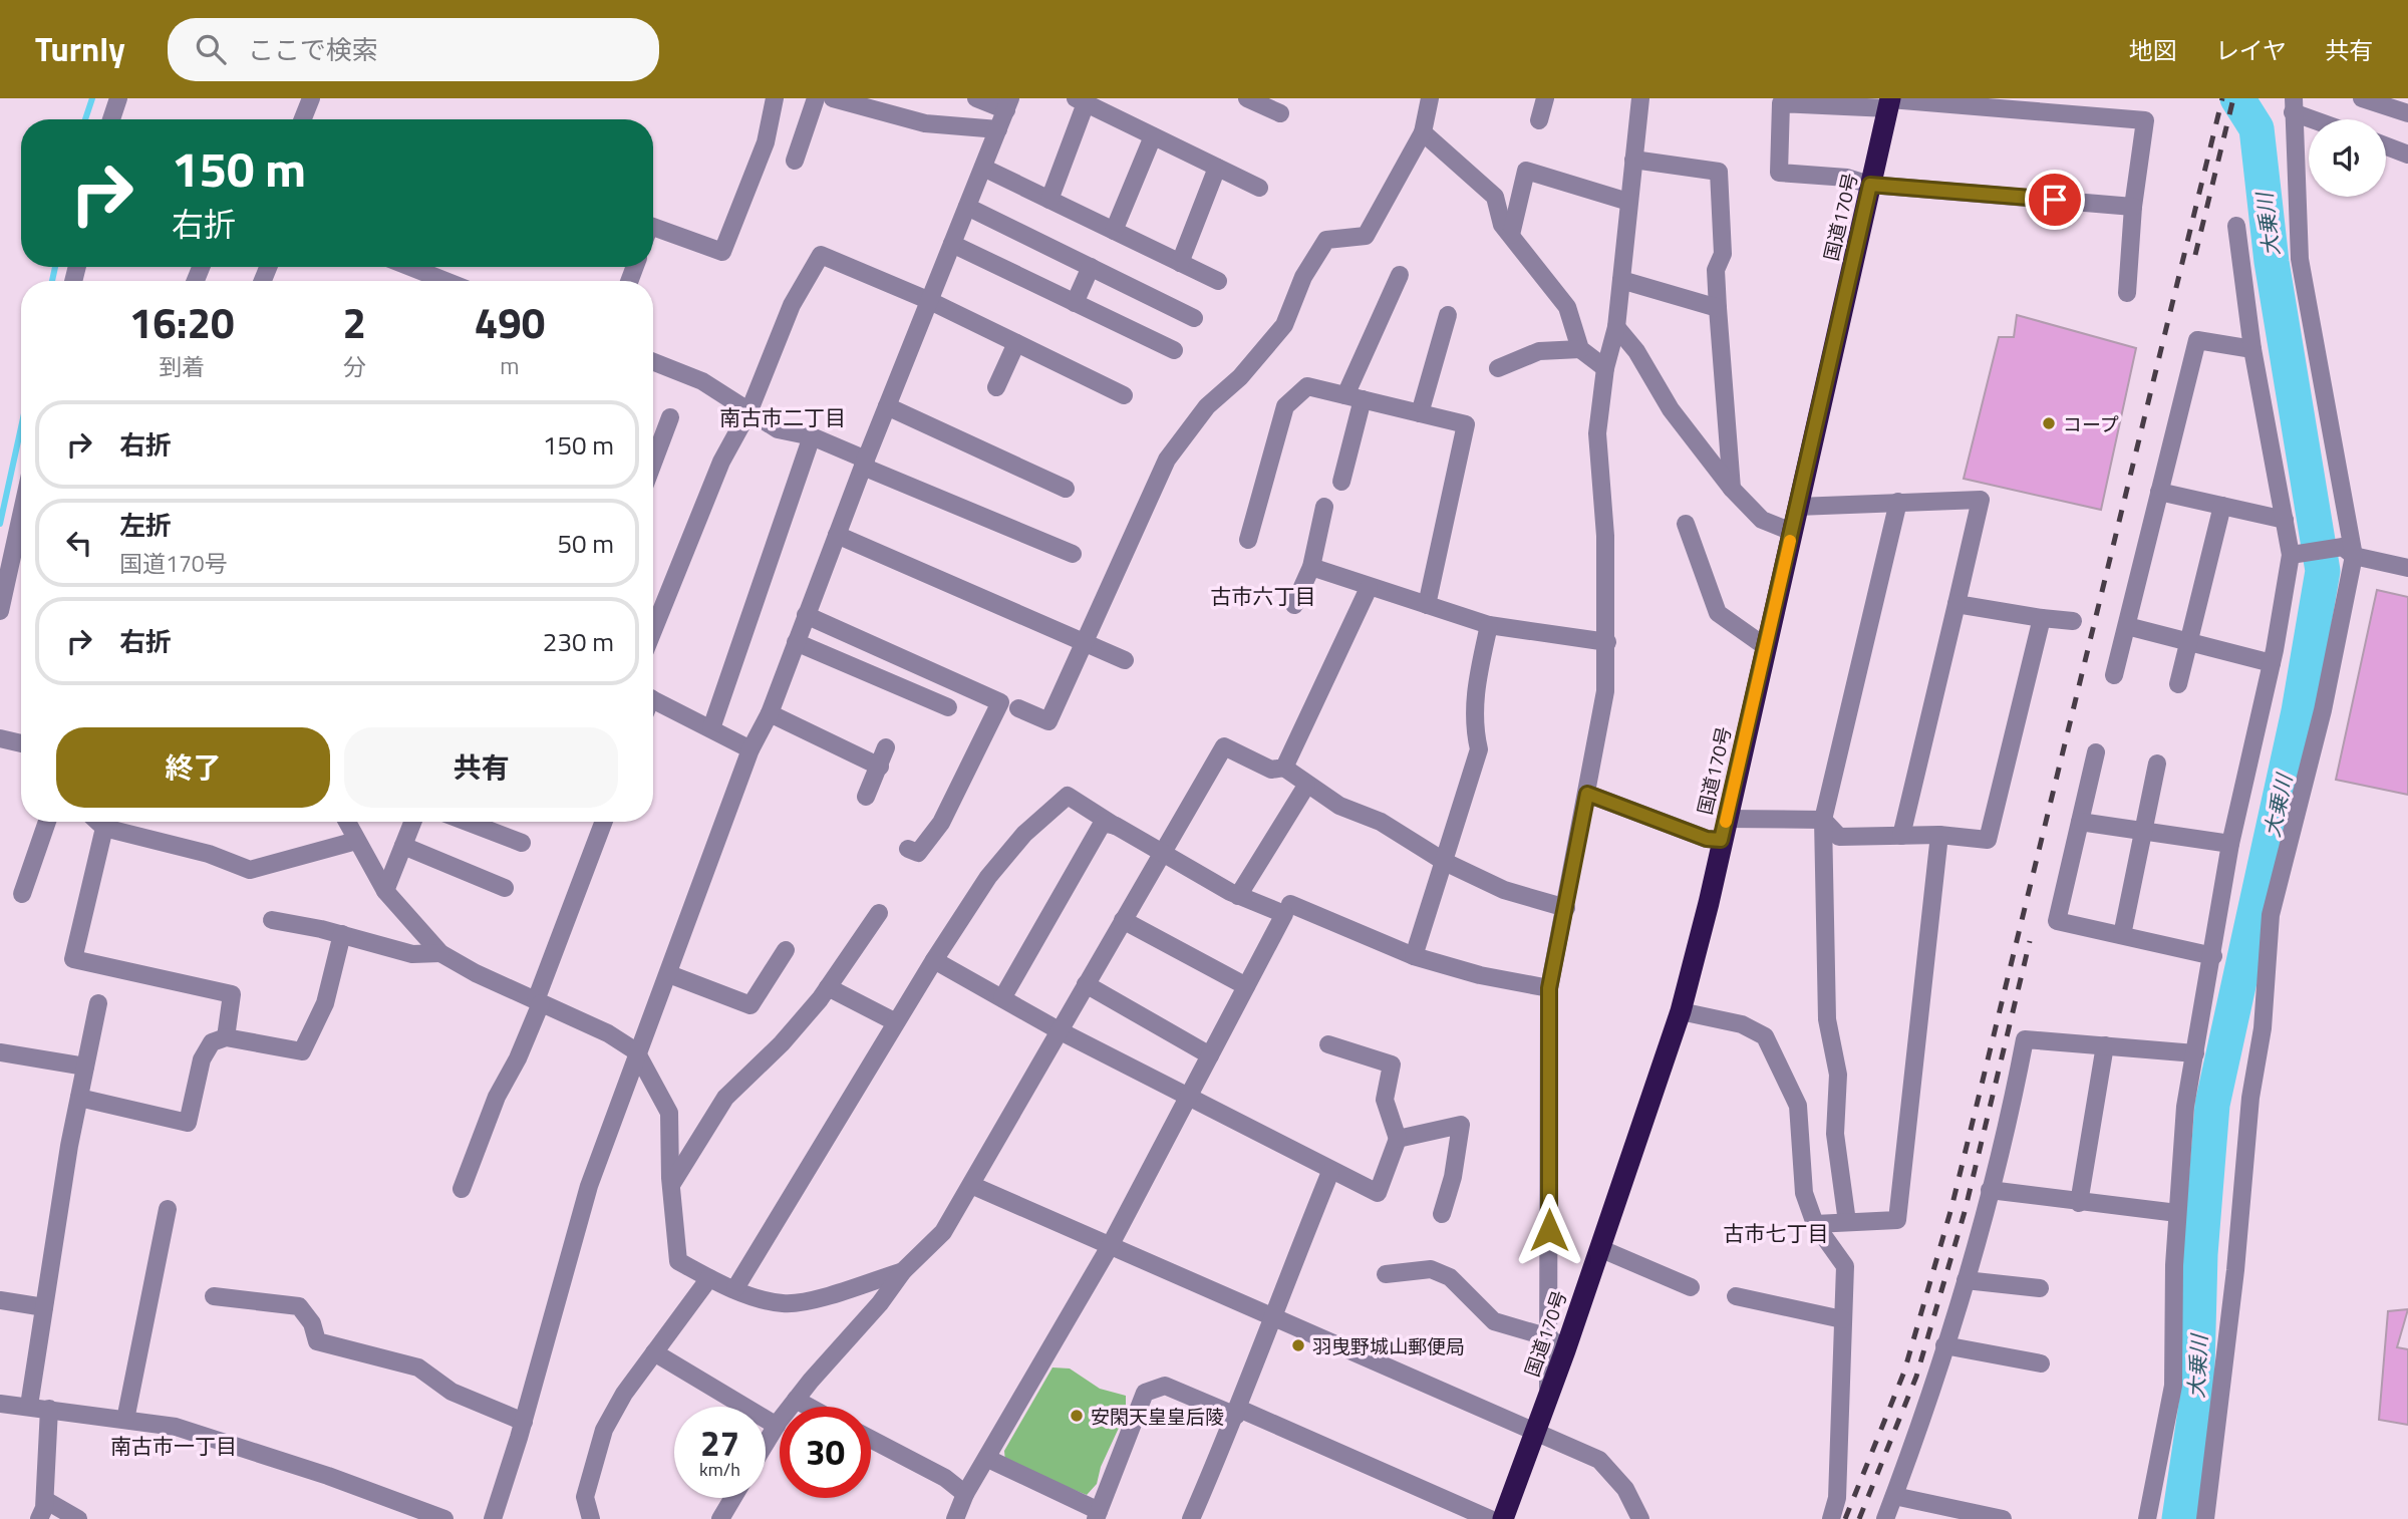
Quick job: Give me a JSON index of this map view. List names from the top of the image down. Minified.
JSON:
{"streets":{"highway":["国道170号"]},"districts":["南古市二丁目","古市六丁目","古市七丁目","南古市一丁目"],"water":["大乗川"],"places":["コープ","羽曳野城山郵便局","安閑天皇皇后陵"],"page":{"header":"Turnly","search":"ここで検索","nav":["地図","レイヤ","共有"],"turn":["150 m","右折"],"eta":["16:20","到着","2","分","490","m"],"list":[{"name":"右折","value":"150 m"},{"name":"左折","note":"国道170号","value":"50 m"},{"name":"右折","value":"230 m"}],"buttons":["終了","共有"],"speed":"27 km/h","limit":"30"}}
